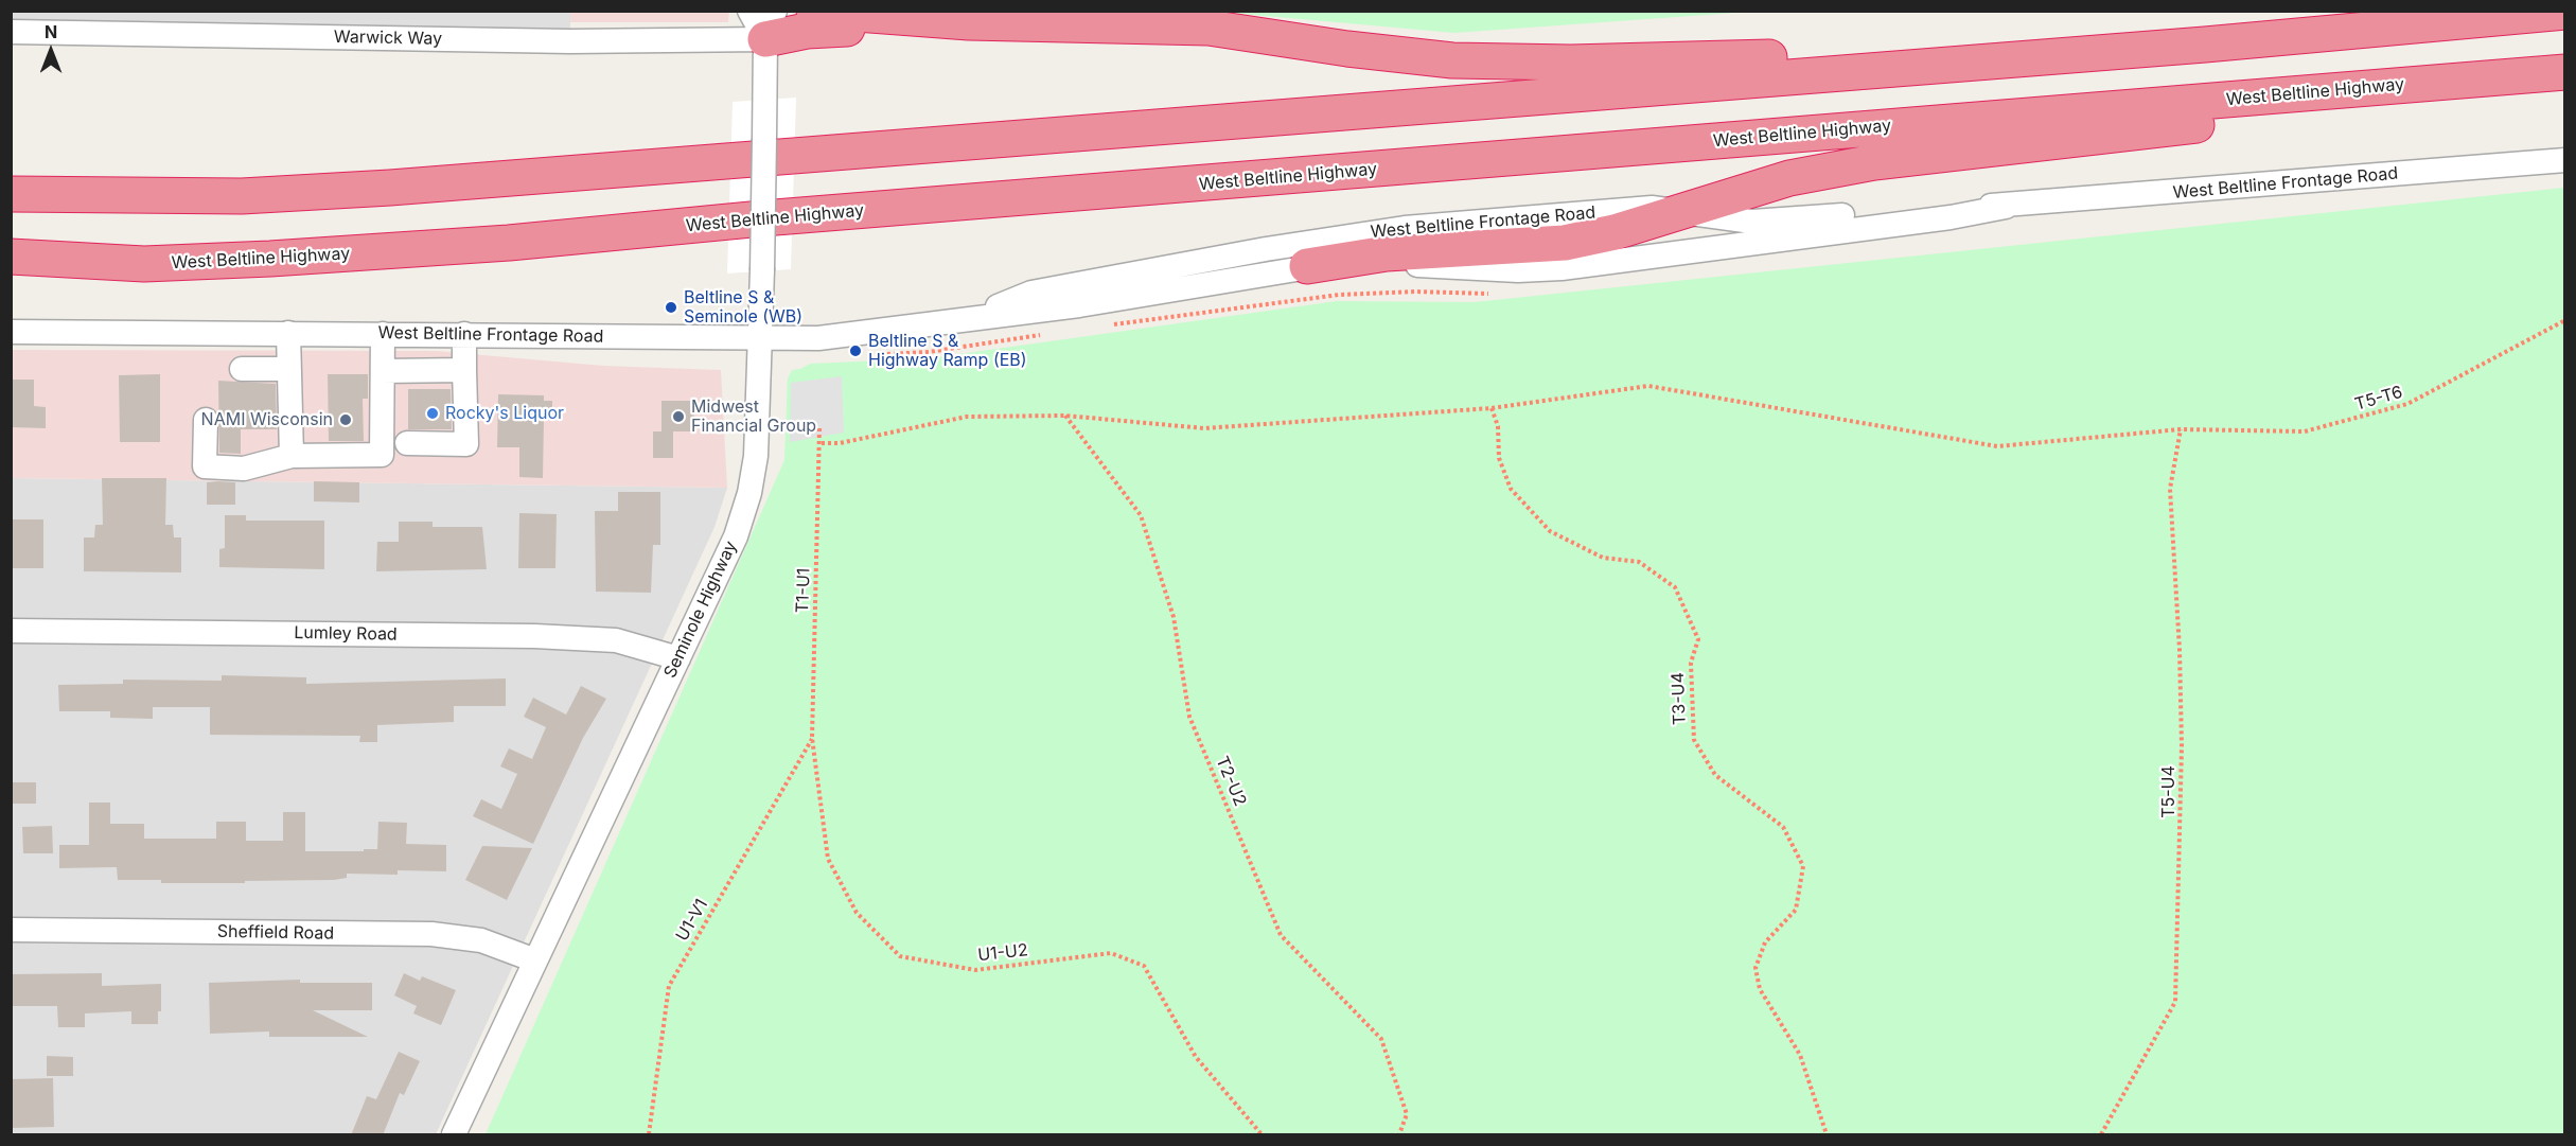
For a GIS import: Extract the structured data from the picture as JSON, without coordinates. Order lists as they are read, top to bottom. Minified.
{"streets":{"highway":["West Beltline Highway"],"street":["Warwick Way","West Beltline Frontage Road","Seminole Highway","Lumley Road","Sheffield Road"],"path":["T5-T6","T1-U1","T3-U4","T2-U2","T5-U4","U1-V1","U1-U2"]},"crossings":[["Warwick Way","Seminole Highway"],["West Beltline Frontage Road","Seminole Highway"],["T5-T6","T1-U1"],["T5-T6","T3-U4"],["T5-T6","T2-U2"],["T5-T6","T5-U4"],["T1-U1","U1-V1"],["T1-U1","U1-U2"],["Seminole Highway","Lumley Road"],["Seminole Highway","Sheffield Road"],["U1-V1","U1-U2"]],"places":["Beltline S & Seminole (WB)","Beltline S & Highway Ramp (EB)","Rocky's Liquor","Midwest Financial Group","NAMI Wisconsin"],"north":"top"}
